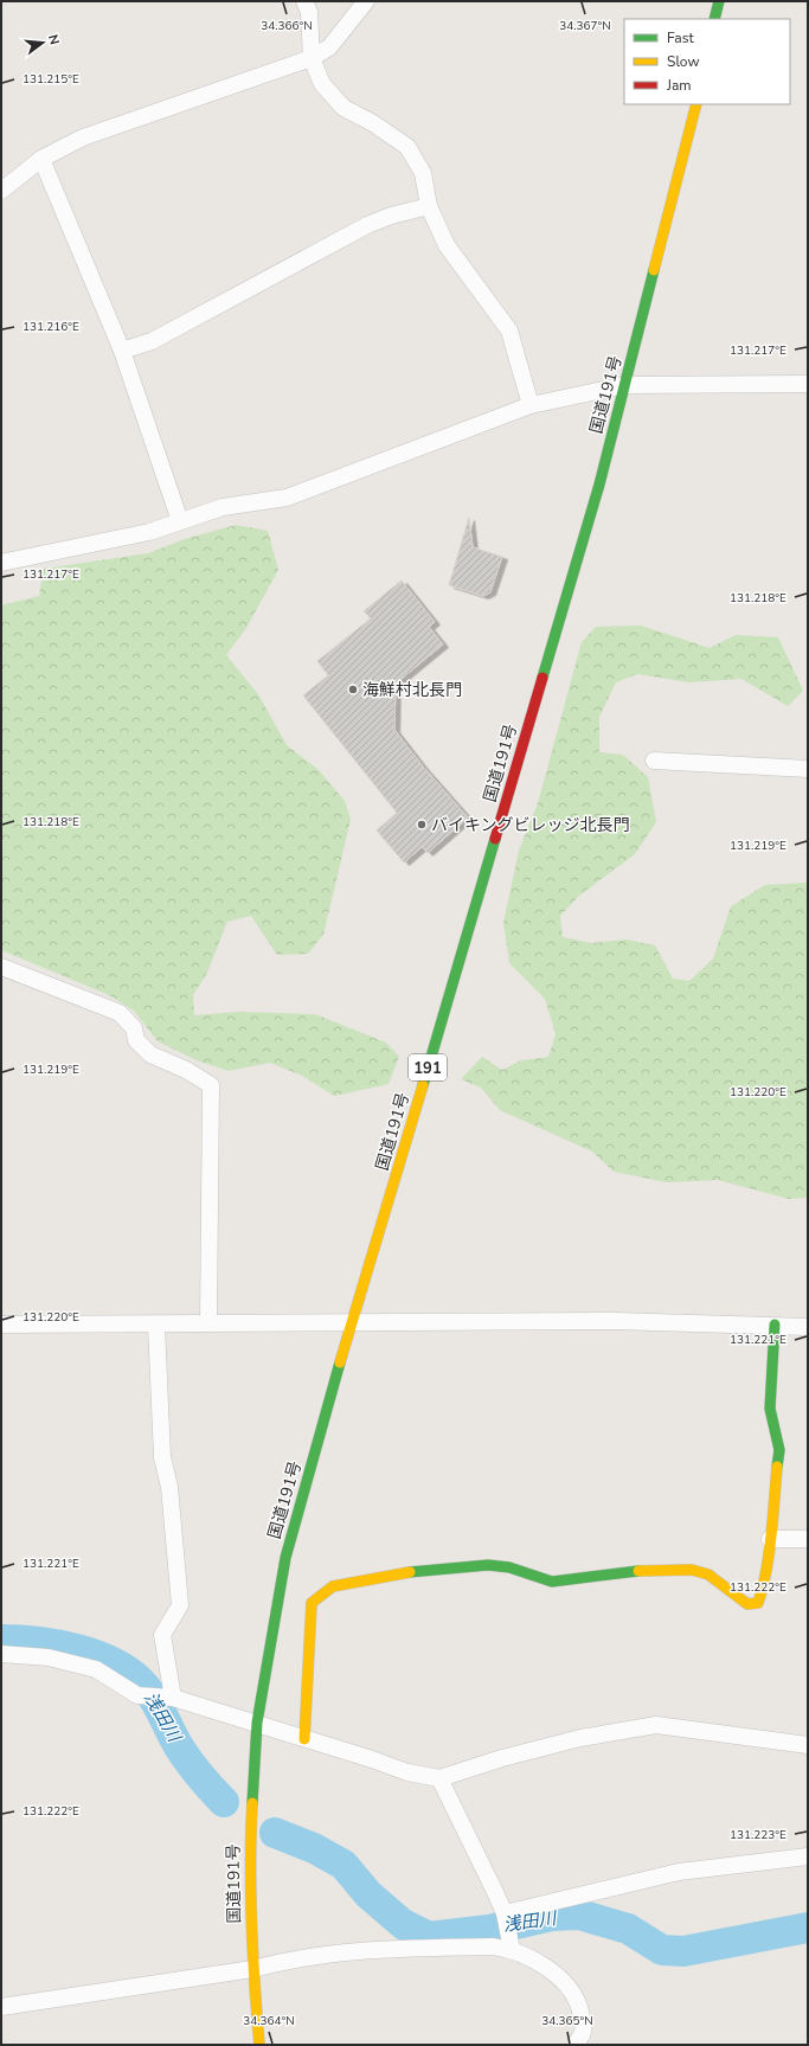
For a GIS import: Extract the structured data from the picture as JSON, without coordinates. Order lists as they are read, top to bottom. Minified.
{"streets":{"main road":["国道191号","191"]},"water":["浅田川"],"places":["海鮮村北長門","バイキングビレッジ北長門"],"legend":["Fast","Slow","Jam"],"north":"right","coordinates":["34.366°N","34.367°N","131.215°E","131.216°E","131.217°E","131.218°E","131.219°E","131.220°E","131.221°E","131.222°E","131.223°E","34.364°N","34.365°N"]}
